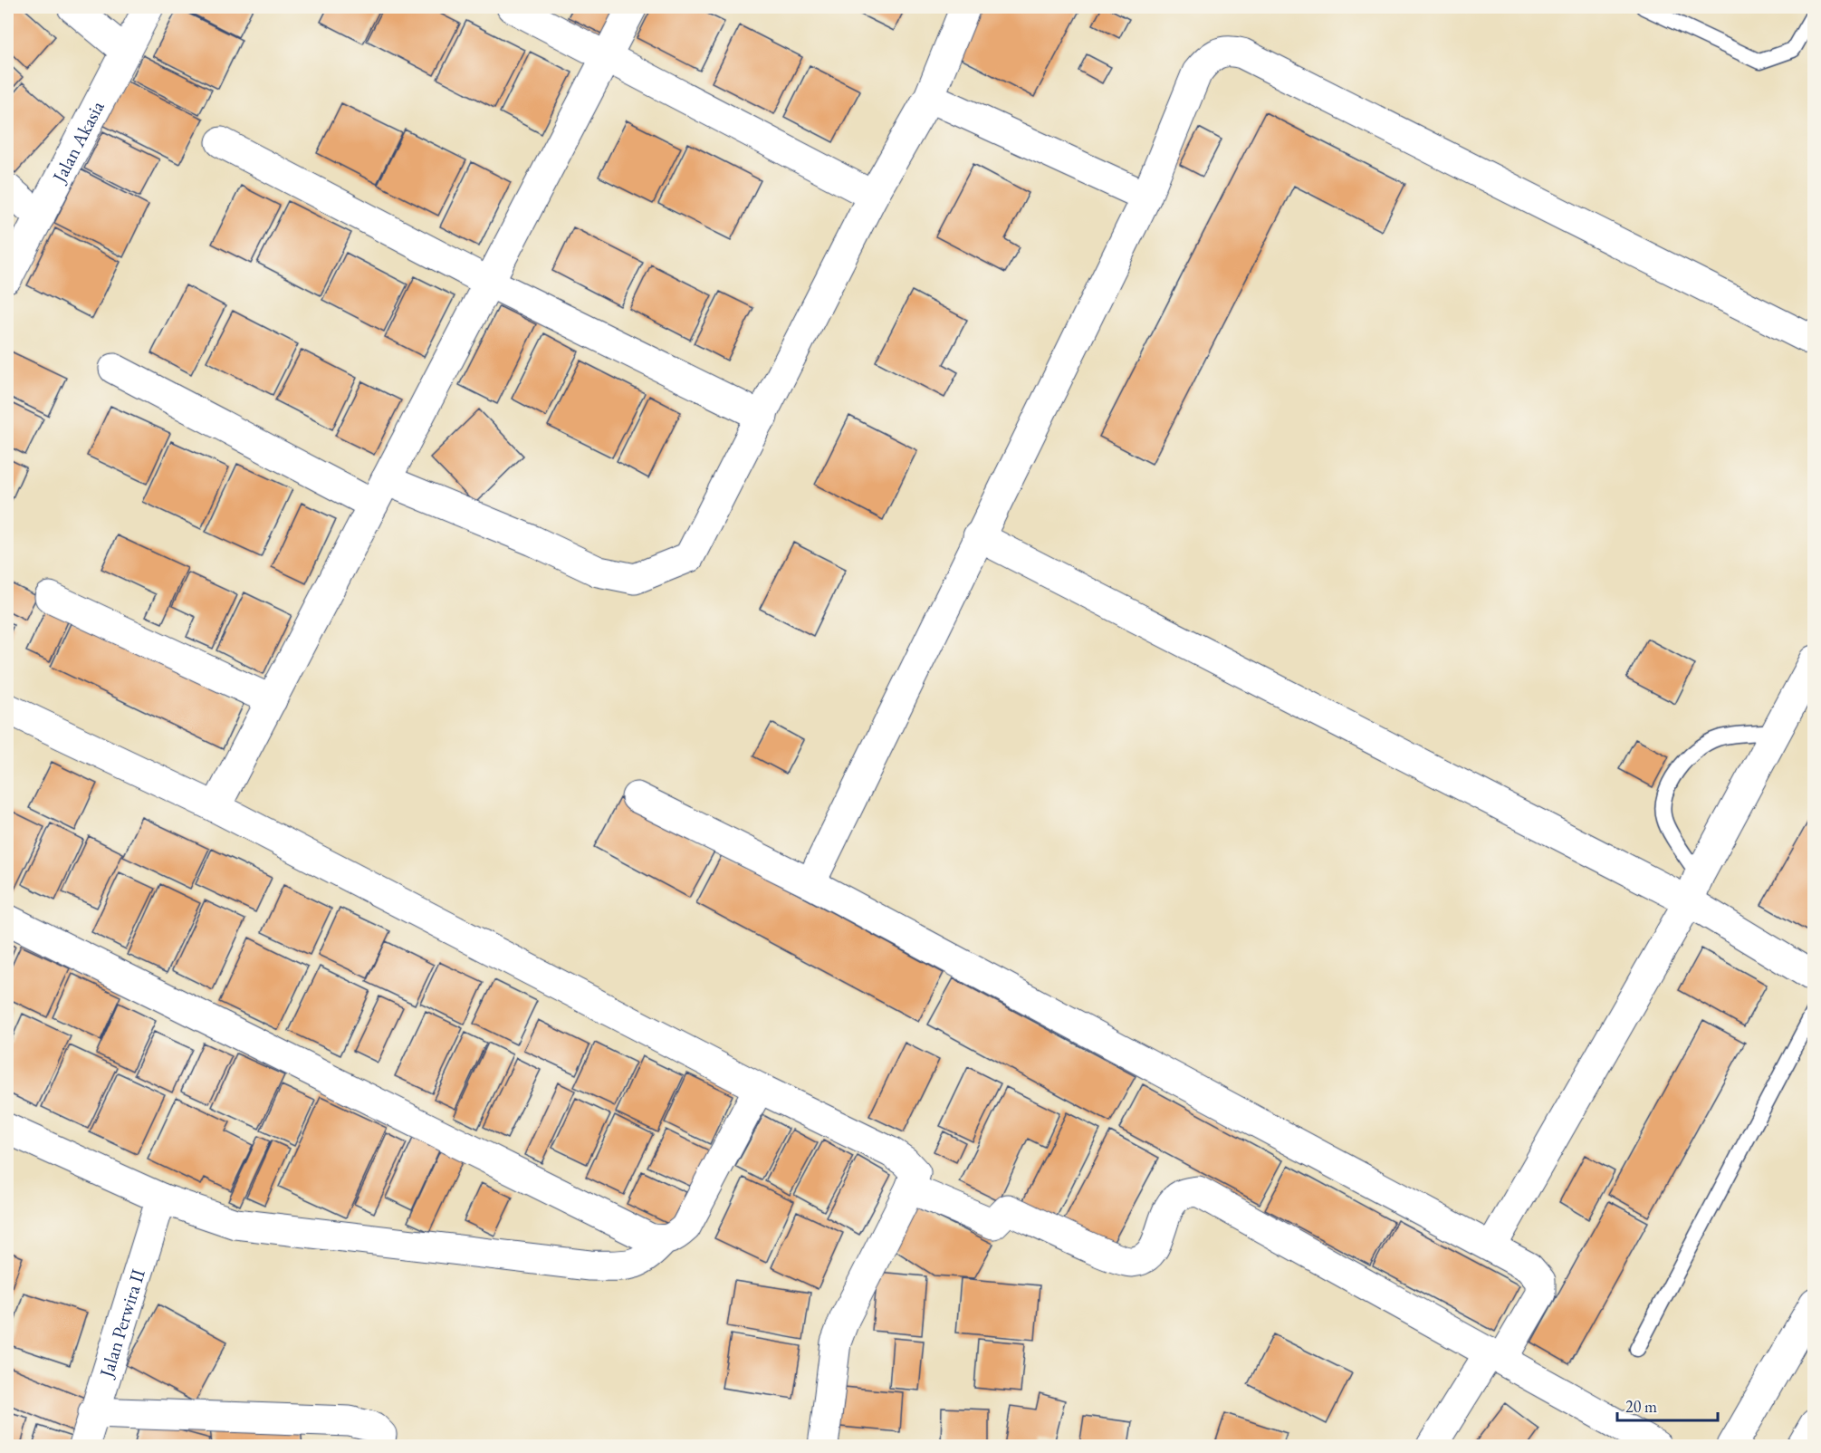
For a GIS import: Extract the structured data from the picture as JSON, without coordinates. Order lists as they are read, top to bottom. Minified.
{"streets":{"main road":["Jalan Akasia","Jalan Perwira II"]},"scale_bar":"20 m"}
